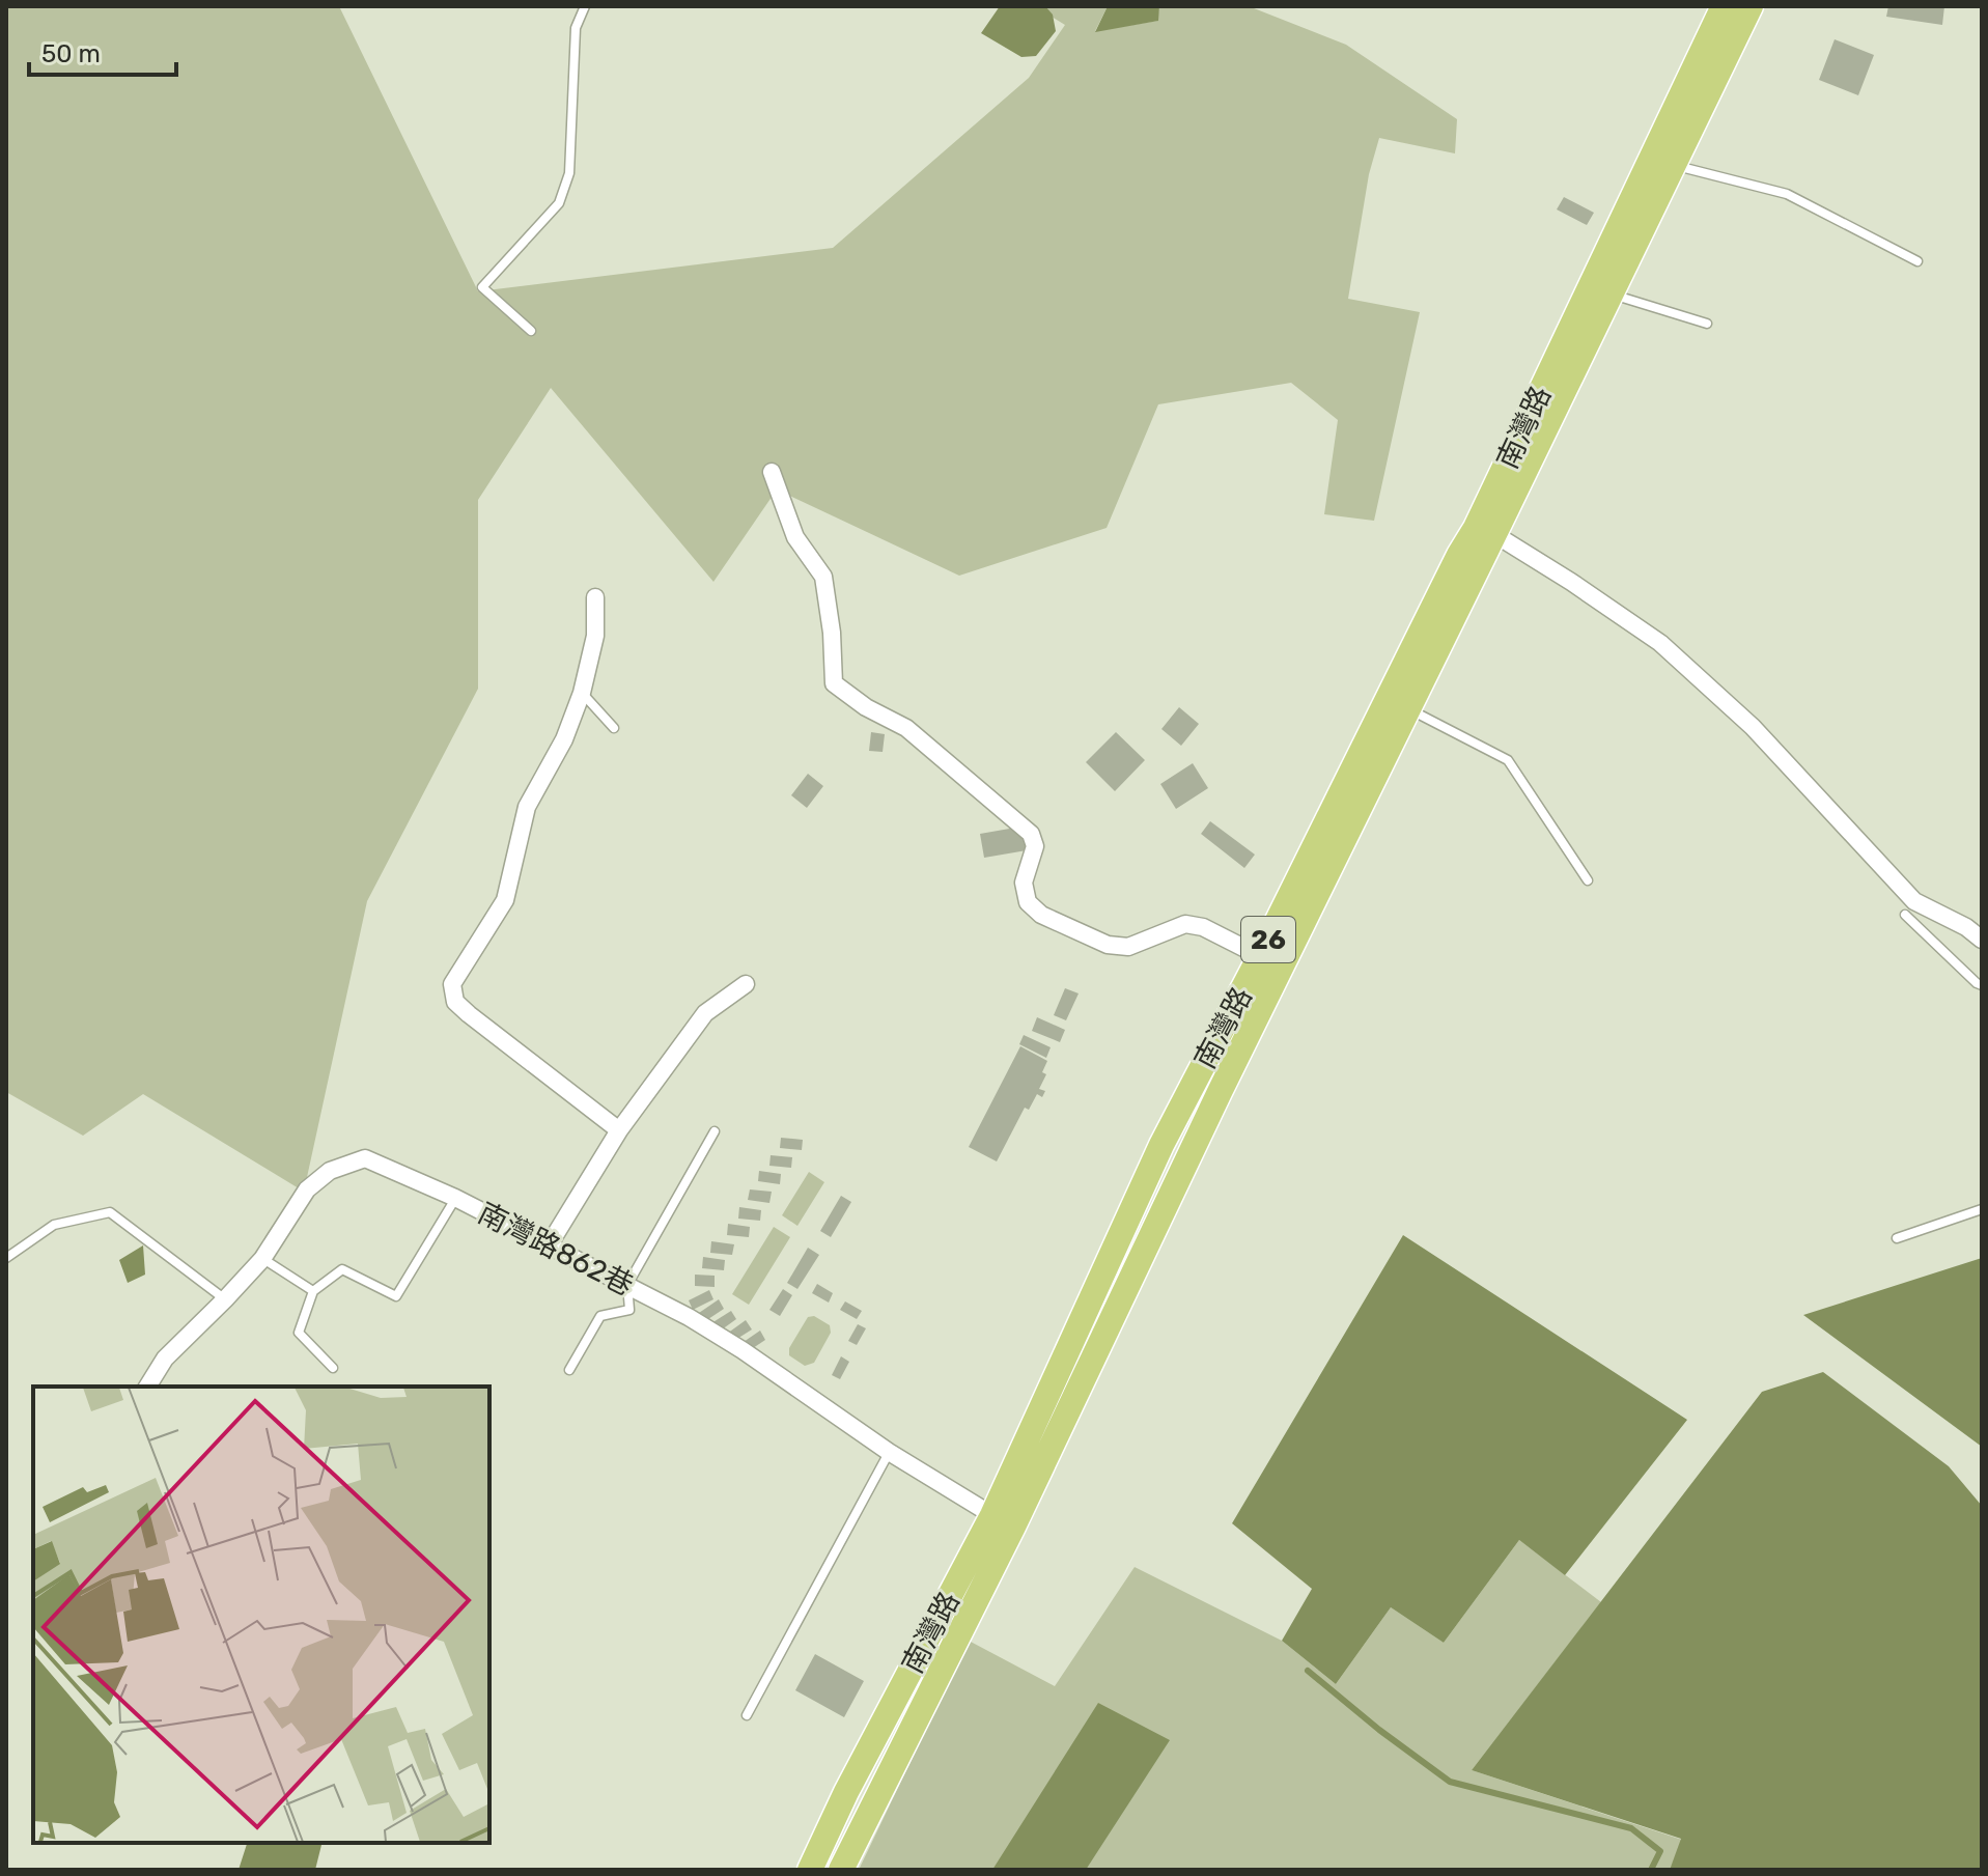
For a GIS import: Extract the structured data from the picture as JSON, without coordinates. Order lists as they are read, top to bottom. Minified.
{"streets":{"main road":["南灣路","26"],"street":["南灣路862巷"]},"crossings":[["南灣路","南灣路862巷"]],"scale_bar":"50 m"}
